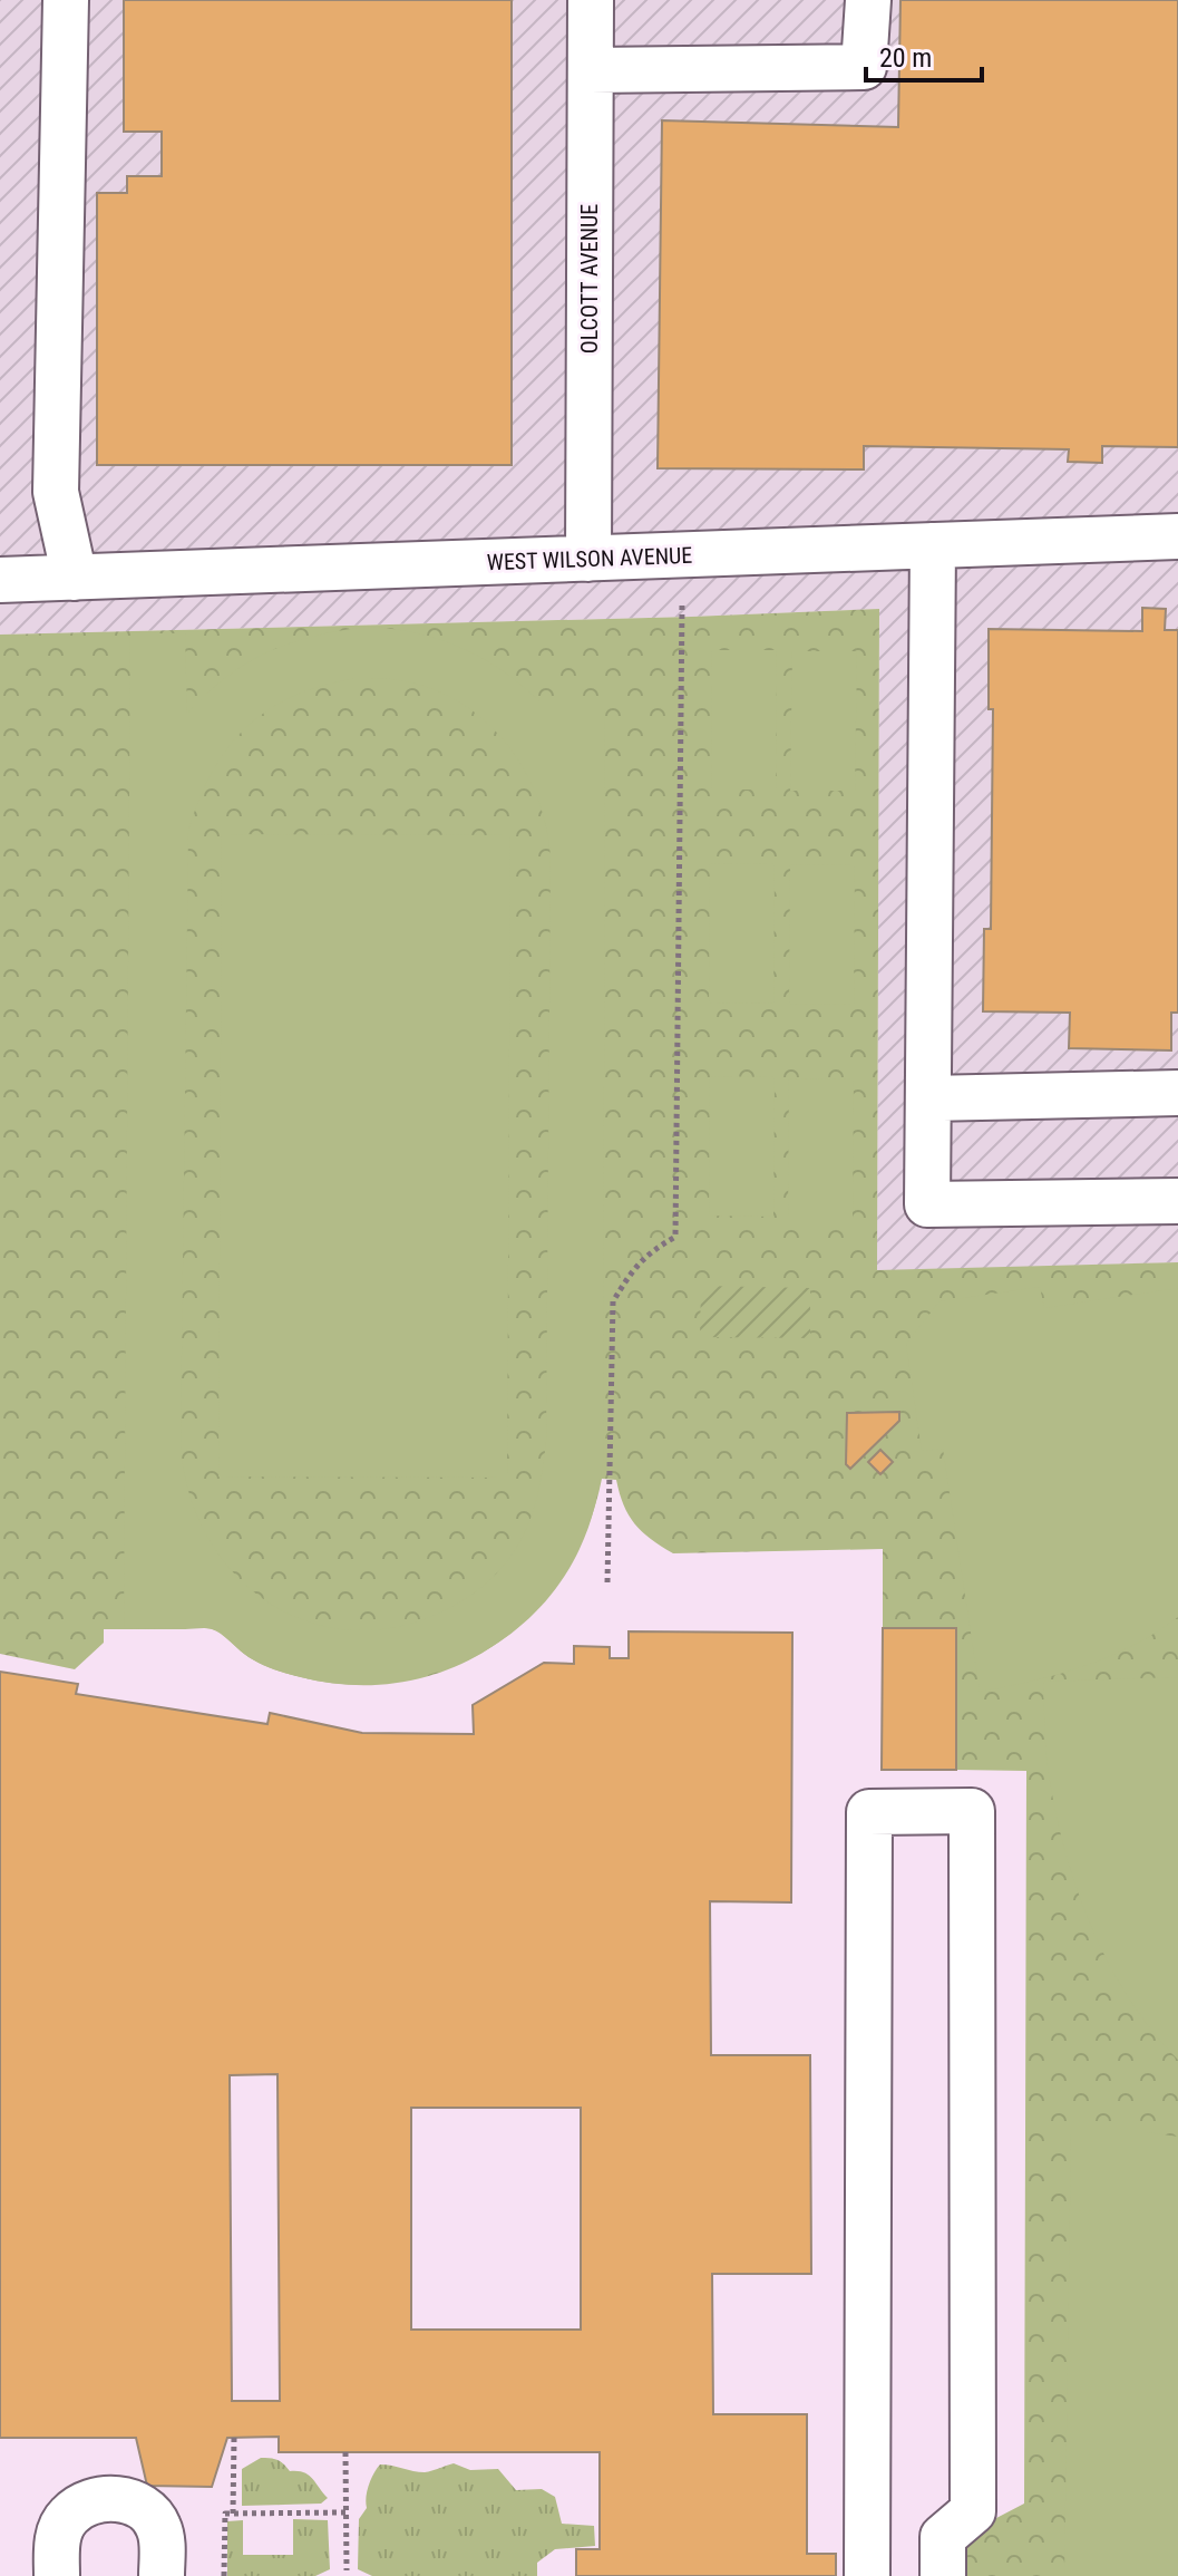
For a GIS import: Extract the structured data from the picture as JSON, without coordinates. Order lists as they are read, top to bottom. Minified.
{"streets":{"street":["OLCOTT AVENUE","WEST WILSON AVENUE"]},"crossings":[["OLCOTT AVENUE","WEST WILSON AVENUE"]],"scale_bar":"20 m"}
